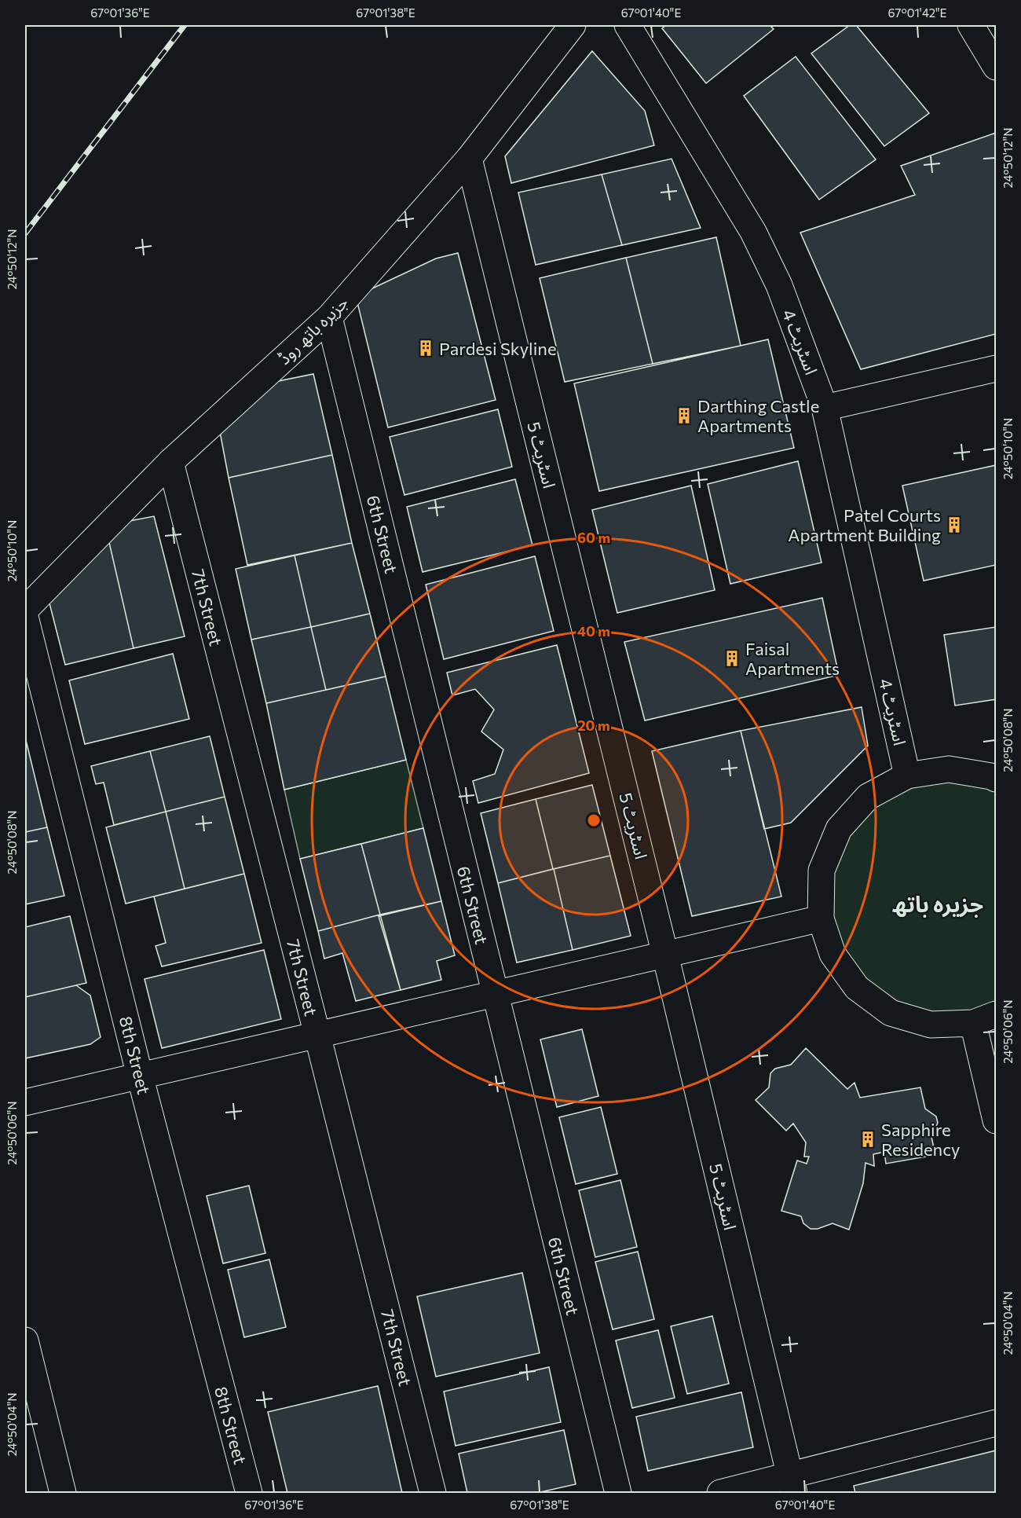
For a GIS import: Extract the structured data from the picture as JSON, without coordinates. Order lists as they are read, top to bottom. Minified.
{"streets":{"street":["جزیرہ باتھ روڈ","اسٹریٹ 4","اسٹریٹ 5","6th Street","7th Street","8th Street"]},"crossings":[["جزیرہ باتھ روڈ","اسٹریٹ 5"],["جزیرہ باتھ روڈ","6th Street"],["جزیرہ باتھ روڈ","7th Street"]],"districts":["جزیرہ باتھ"],"places":{"building":["Pardesi Skyline","Darthing Castle Apartments","Patel Courts Apartment Building","Faisal Apartments","Sapphire Residency"]},"coordinates":["67°01'36\"E","67°01'38\"E","67°01'40\"E","67°01'42\"E","24°50'12\"N","24°50'10\"N","24°50'08\"N","24°50'06\"N","24°50'04\"N"],"rings":["60 m","40 m","20 m"]}
